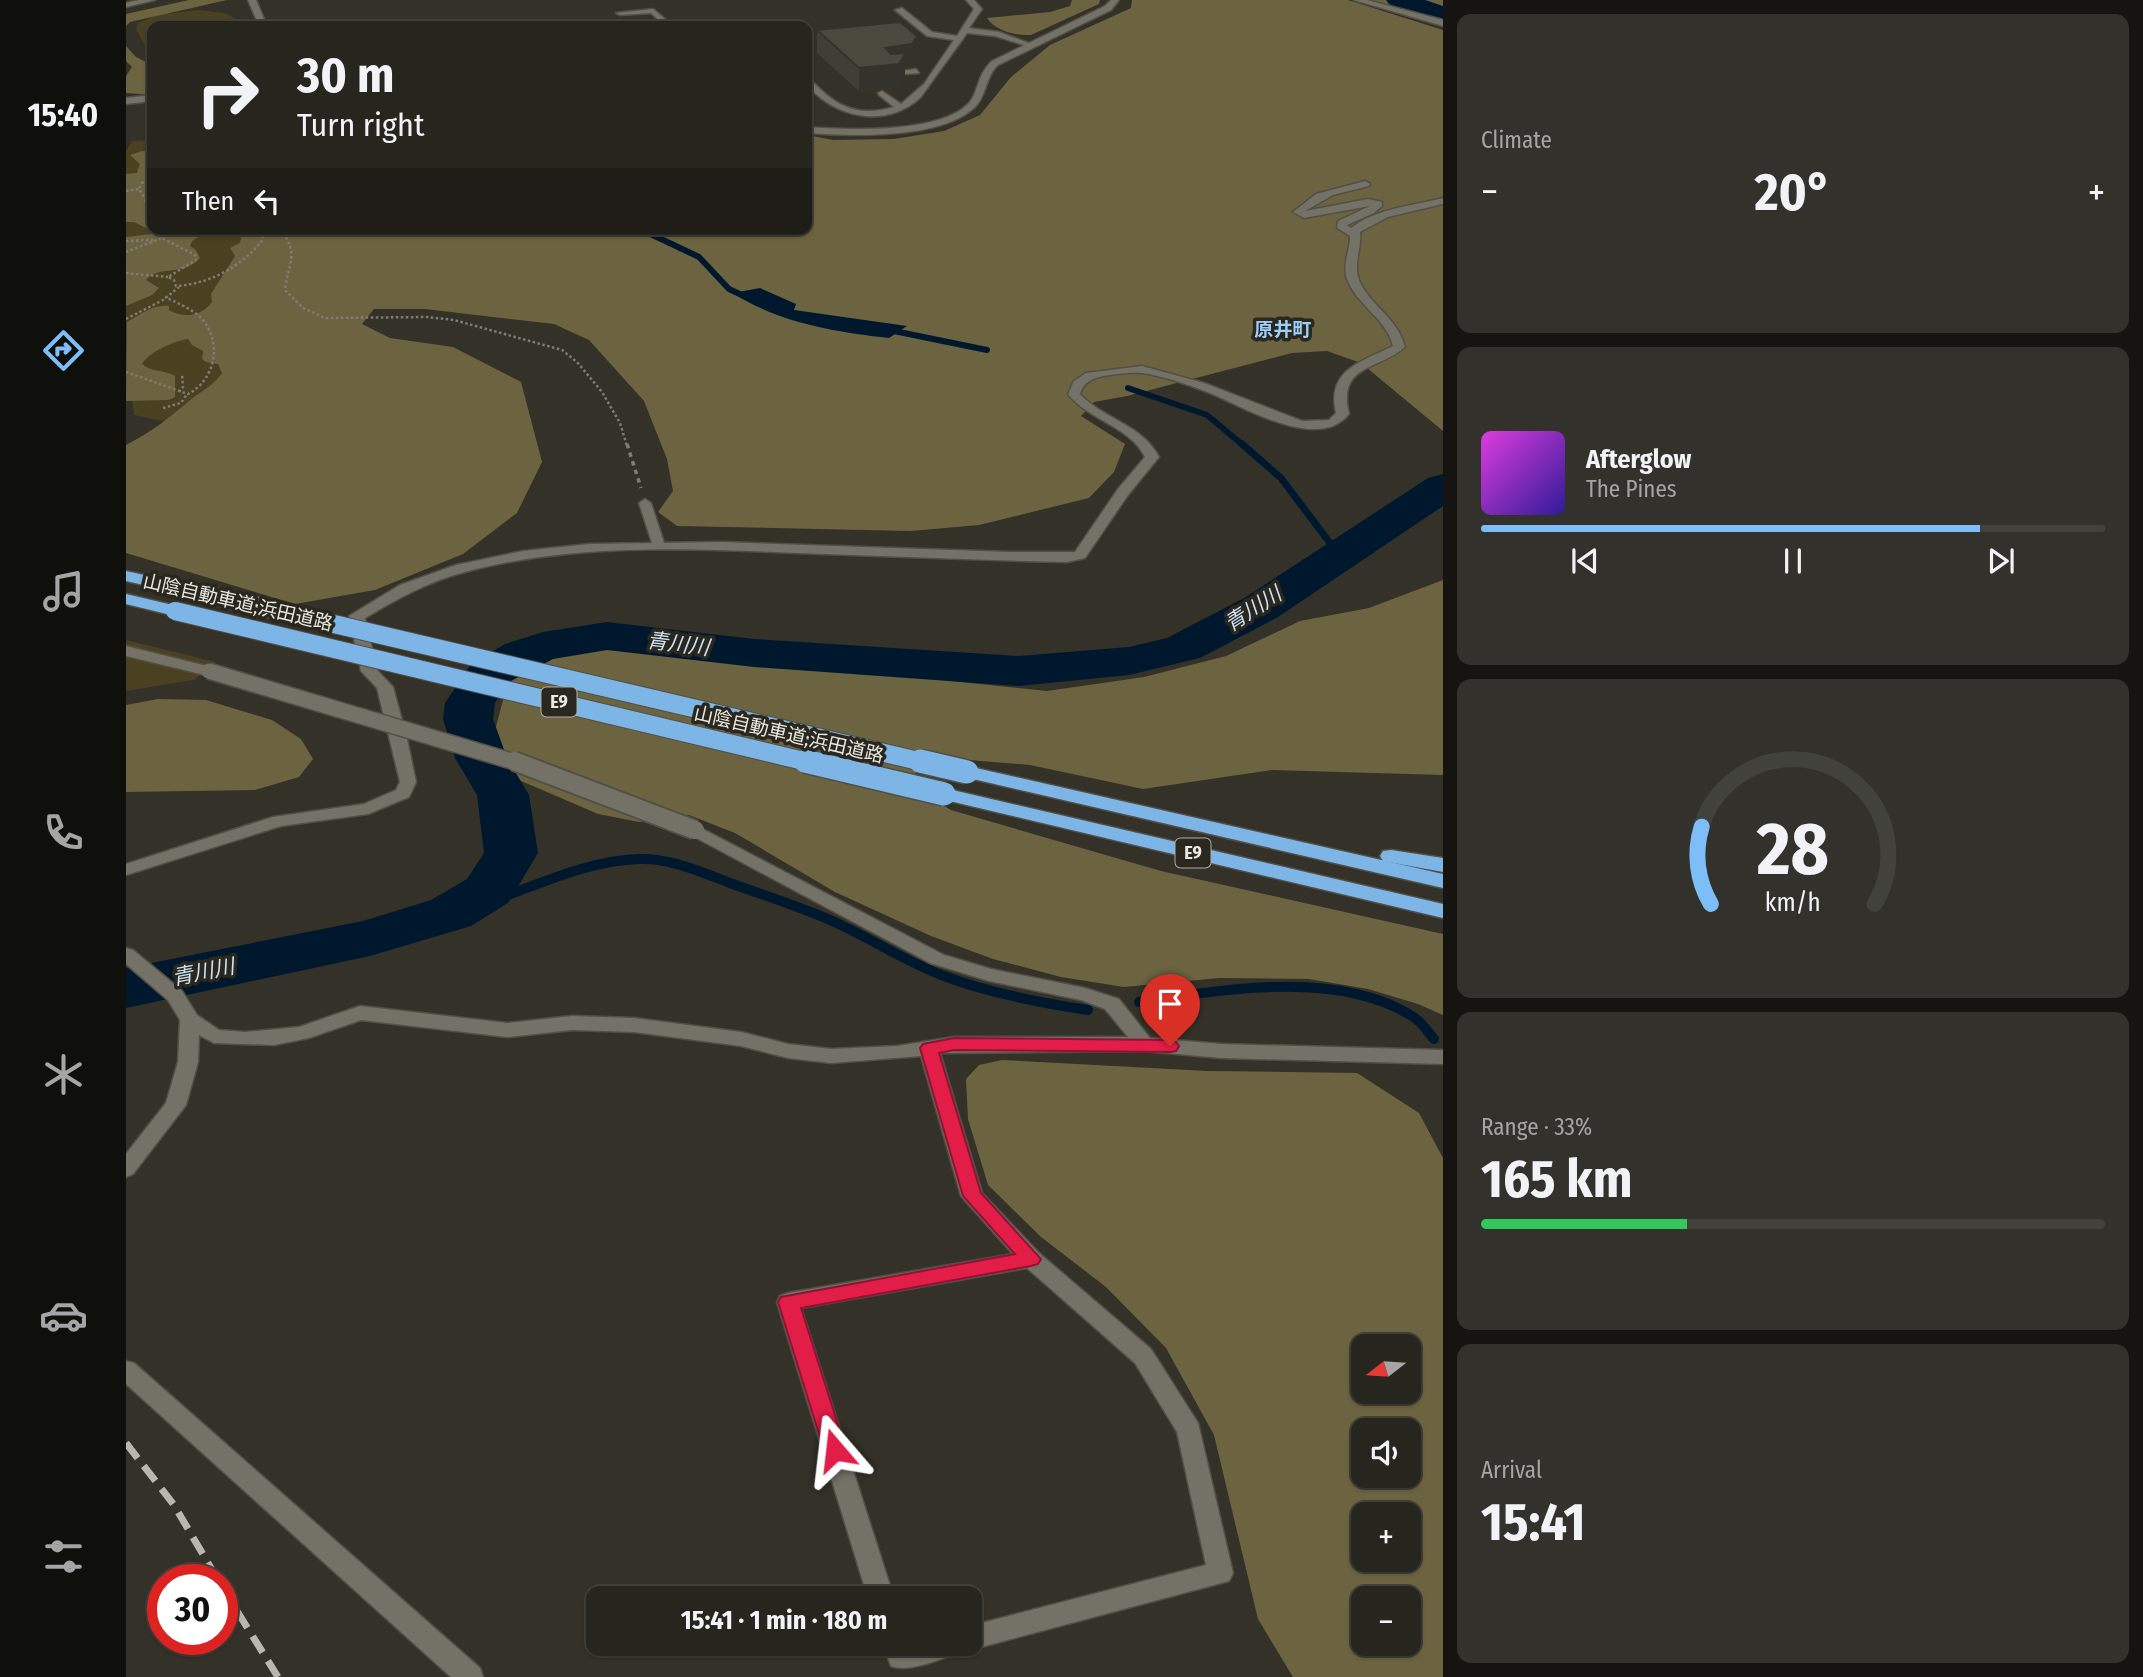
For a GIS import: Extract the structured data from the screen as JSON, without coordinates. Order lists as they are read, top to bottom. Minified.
{"streets":{"highway":["山陰自動車道;浜田道路","E9"]},"districts":["原井町"],"water":["青川川"],"north":"left","page":{"tabs":"15:40","tile":["Climate",["Range · 33%","165 km"],["Arrival","15:41"]],"turn":["30 m","Turn right"],"heat":["−","20°","+"],"then":"Then","song":["Afterglow","The Pines"],"map_buttons":["+","−"],"limit":"30","trip":"15:41 · 1 min · 180 m","gauge":["28","km/h"]}}
